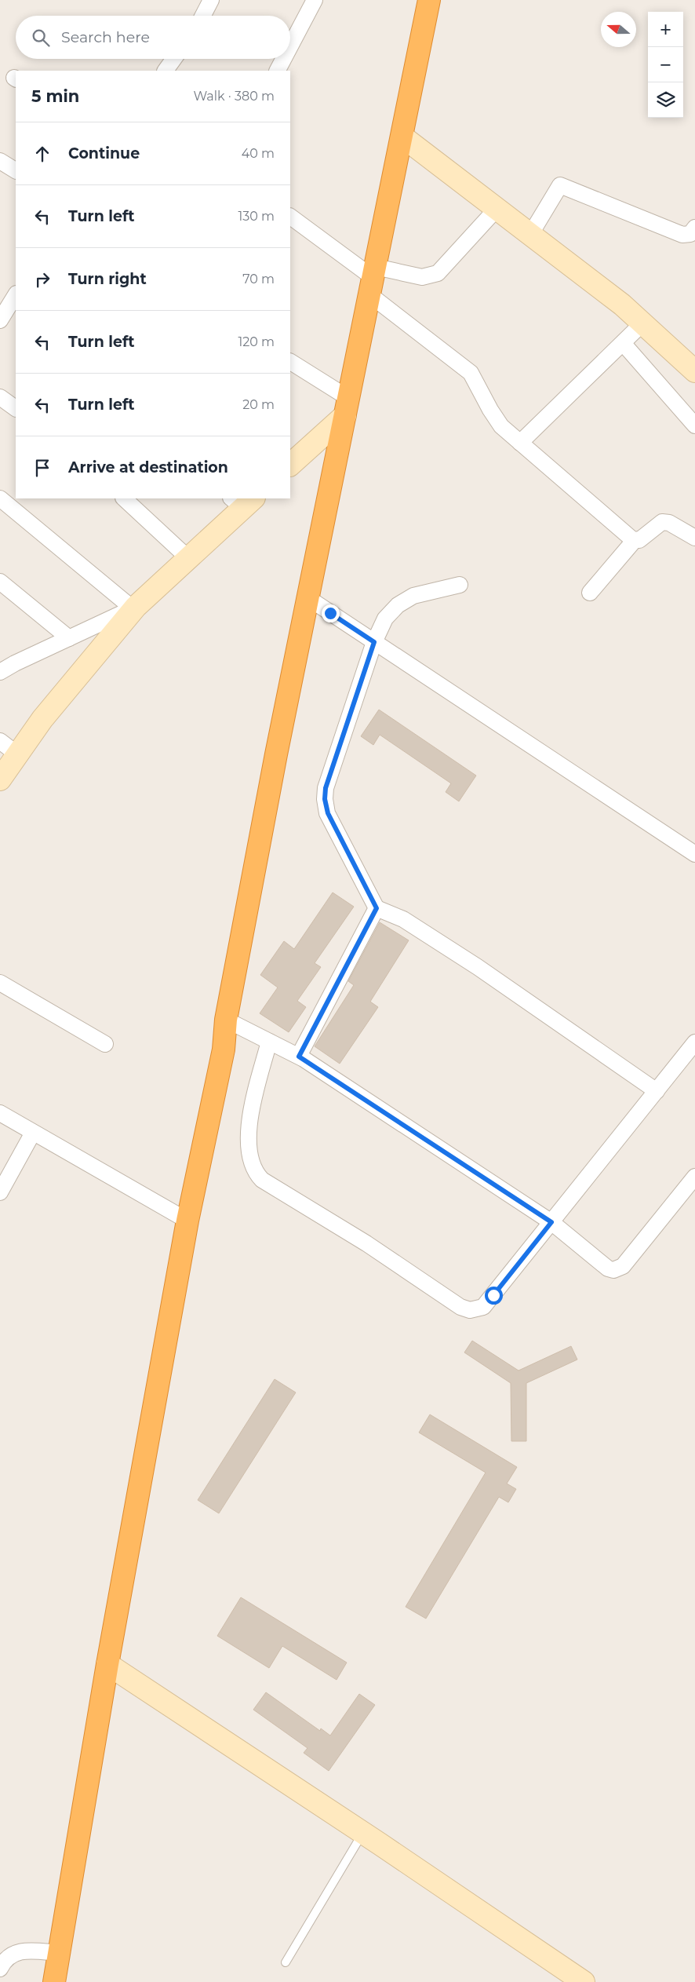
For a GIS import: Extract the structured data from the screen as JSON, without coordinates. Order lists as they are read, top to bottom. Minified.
{"north":"left","page":{"map_buttons":["+","−"],"search":"Search here","heading":["5 min","Walk · 380 m"],"list":[["Continue","40 m"],["Turn left","130 m"],["Turn right","70 m"],["Turn left","120 m"],["Turn left","20 m"],"Arrive at destination"]}}
